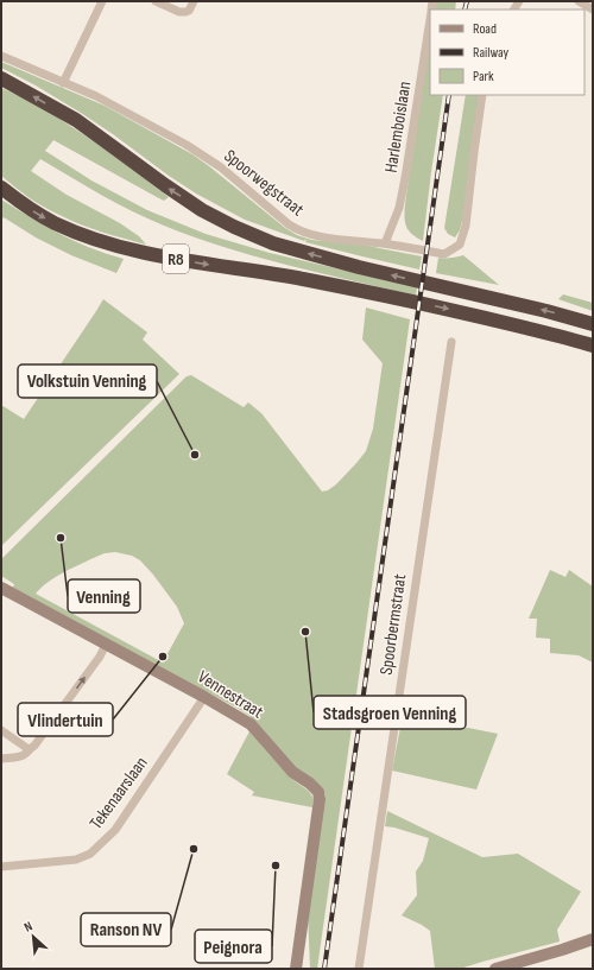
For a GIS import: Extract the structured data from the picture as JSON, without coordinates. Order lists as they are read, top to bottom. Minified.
{"streets":{"highway":["R8"],"street":["Harlemboislaan","Spoorwegstraat","Spoorbermstraat","Vennestraat","Tekenaarslaan"]},"crossings":[["Harlemboislaan","Spoorwegstraat"],["Vennestraat","Tekenaarslaan"]],"places":["Volkstuin Venning","Venning","Stadsgroen Venning","Vlindertuin","Ranson NV","Peignora"],"legend":["Road","Railway","Park"],"north":"top left"}
